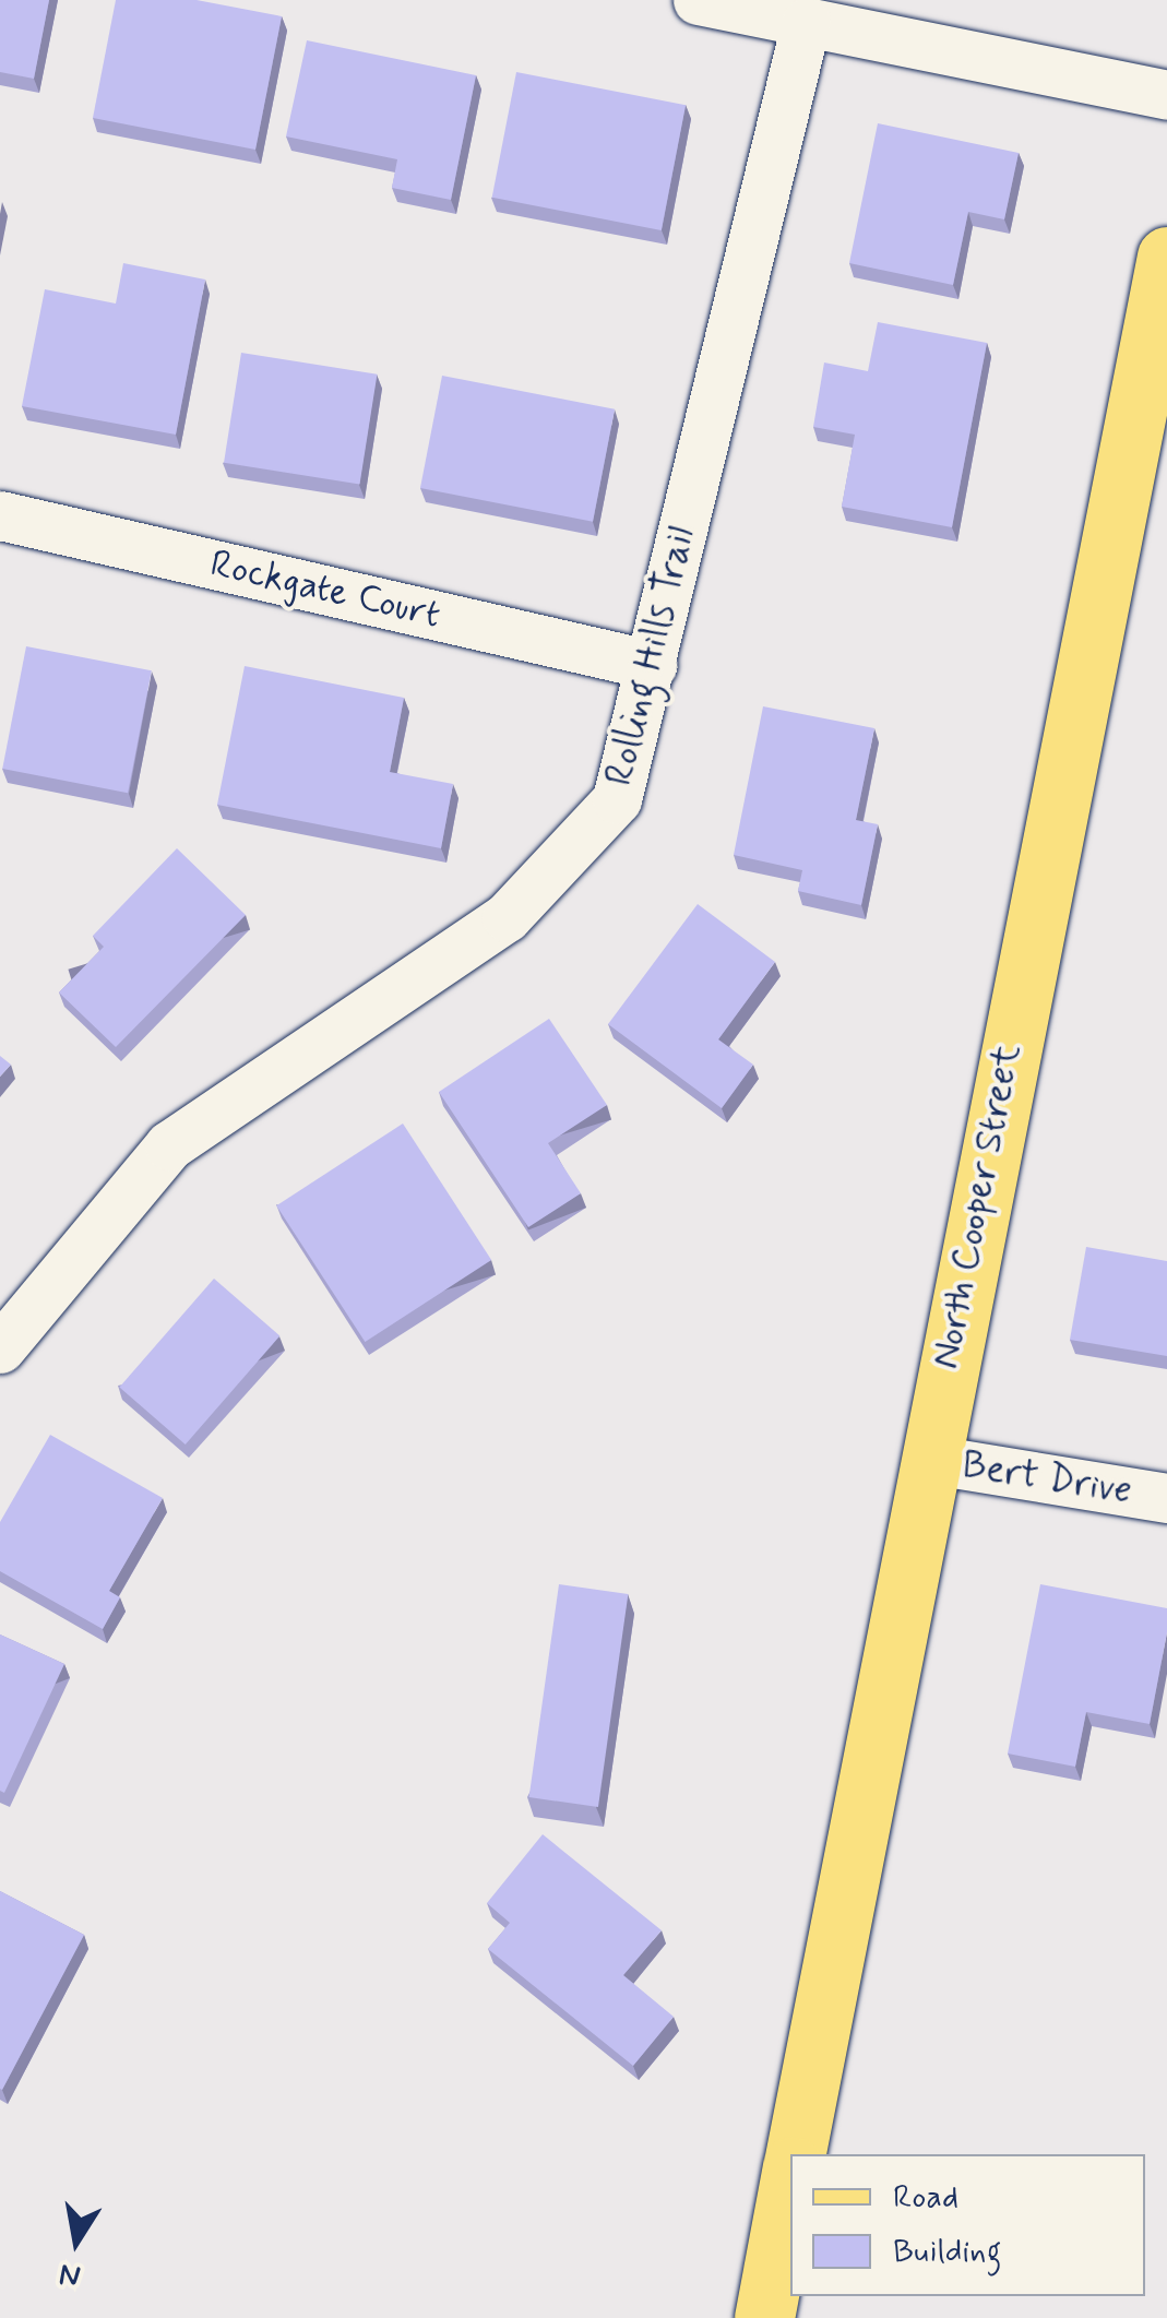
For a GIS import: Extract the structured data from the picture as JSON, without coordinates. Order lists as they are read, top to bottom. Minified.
{"streets":{"main road":["North Cooper Street"],"street":["Rockgate Court","Rolling Hills Trail","Bert Drive"]},"crossings":[["Rockgate Court","Rolling Hills Trail"],["North Cooper Street","Bert Drive"]],"legend":["Road","Building"],"north":"bottom"}
